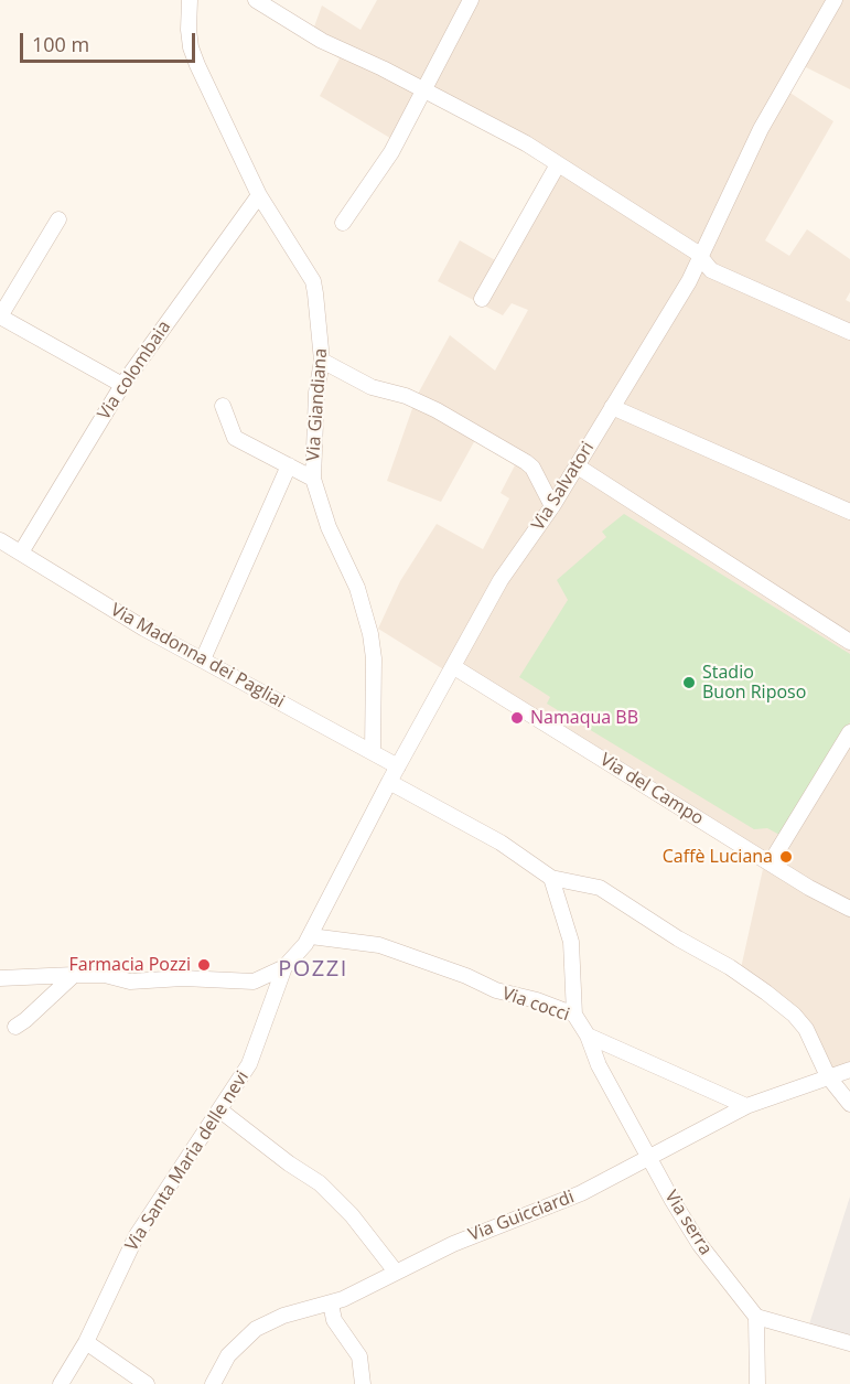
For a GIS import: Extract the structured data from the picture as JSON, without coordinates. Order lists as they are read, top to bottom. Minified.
{"streets":{"street":["Via colombaia","Via Giandiana","Via Salvatori","Via Madonna dei Pagliai","Via del Campo","Via cocci","Via Santa Maria delle nevi","Via Guicciardi","Via serra"]},"crossings":[["Via colombaia","Via Giandiana"],["Via colombaia","Via Madonna dei Pagliai"],["Via Giandiana","Via Madonna dei Pagliai"],["Via Salvatori","Via Madonna dei Pagliai"],["Via Salvatori","Via del Campo"],["Via Salvatori","Via cocci"],["Via Salvatori","Via Santa Maria delle nevi"],["Via cocci","Via Guicciardi"],["Via cocci","Via serra"],["Via Guicciardi","Via serra"]],"districts":["POZZI"],"places":["Stadio Buon Riposo","Namaqua BB","Caffè Luciana","Farmacia Pozzi"],"scale_bar":"100 m"}
